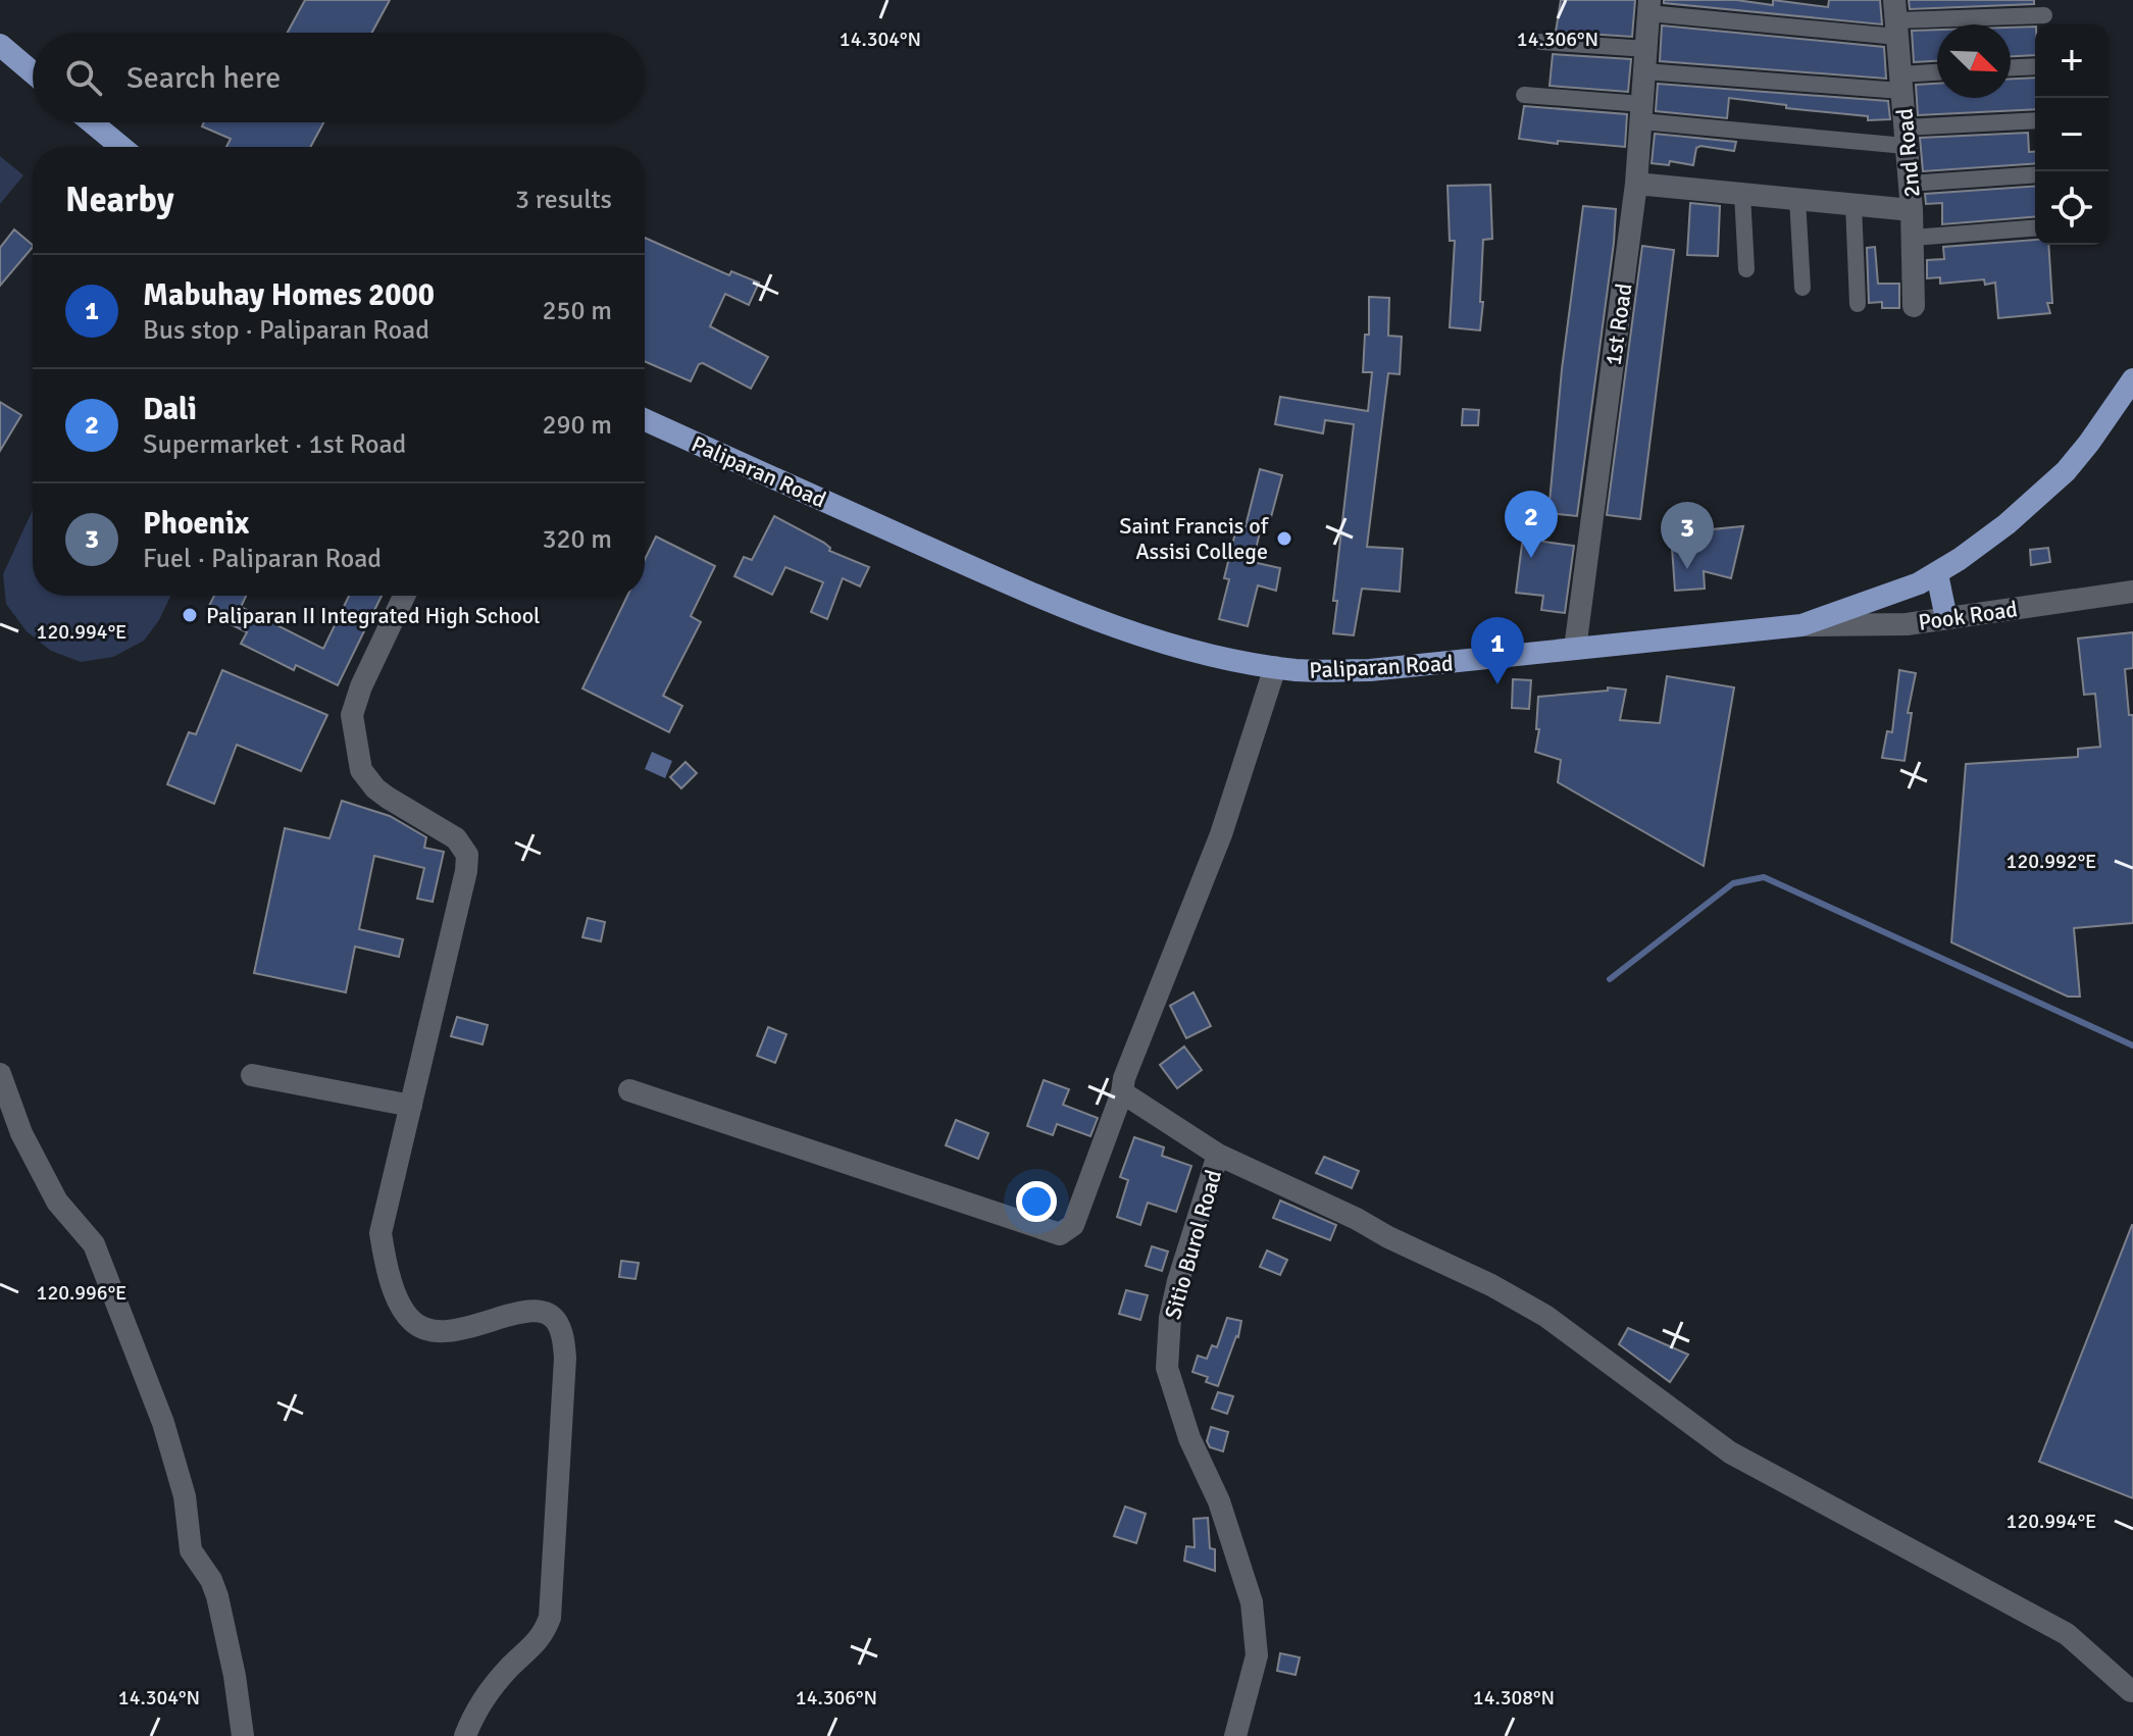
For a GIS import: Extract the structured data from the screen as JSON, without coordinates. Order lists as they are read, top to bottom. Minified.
{"streets":{"main road":["Paliparan Road"],"street":["2nd Road","1st Road","Pook Road","Sitio Burol Road"]},"crossings":[["1st Road","Paliparan Road"],["Paliparan Road","Pook Road"]],"places":["Saint Francis of Assisi College","Paliparan II Integrated High School"],"north":"bottom right","page":{"map_buttons":["+","−"],"search":"Search here","heading":["Nearby","3 results"],"list":[{"mark":"1","name":"Mabuhay Homes 2000","note":"Bus stop · Paliparan Road","value":"250 m"},{"mark":"2","name":"Dali","note":"Supermarket · 1st Road","value":"290 m"},{"mark":"3","name":"Phoenix","note":"Fuel · Paliparan Road","value":"320 m"}],"pins":["2","3","1"]},"coordinates":["14.304°N","14.306°N","120.994°E","120.992°E","120.996°E","14.308°N"]}
